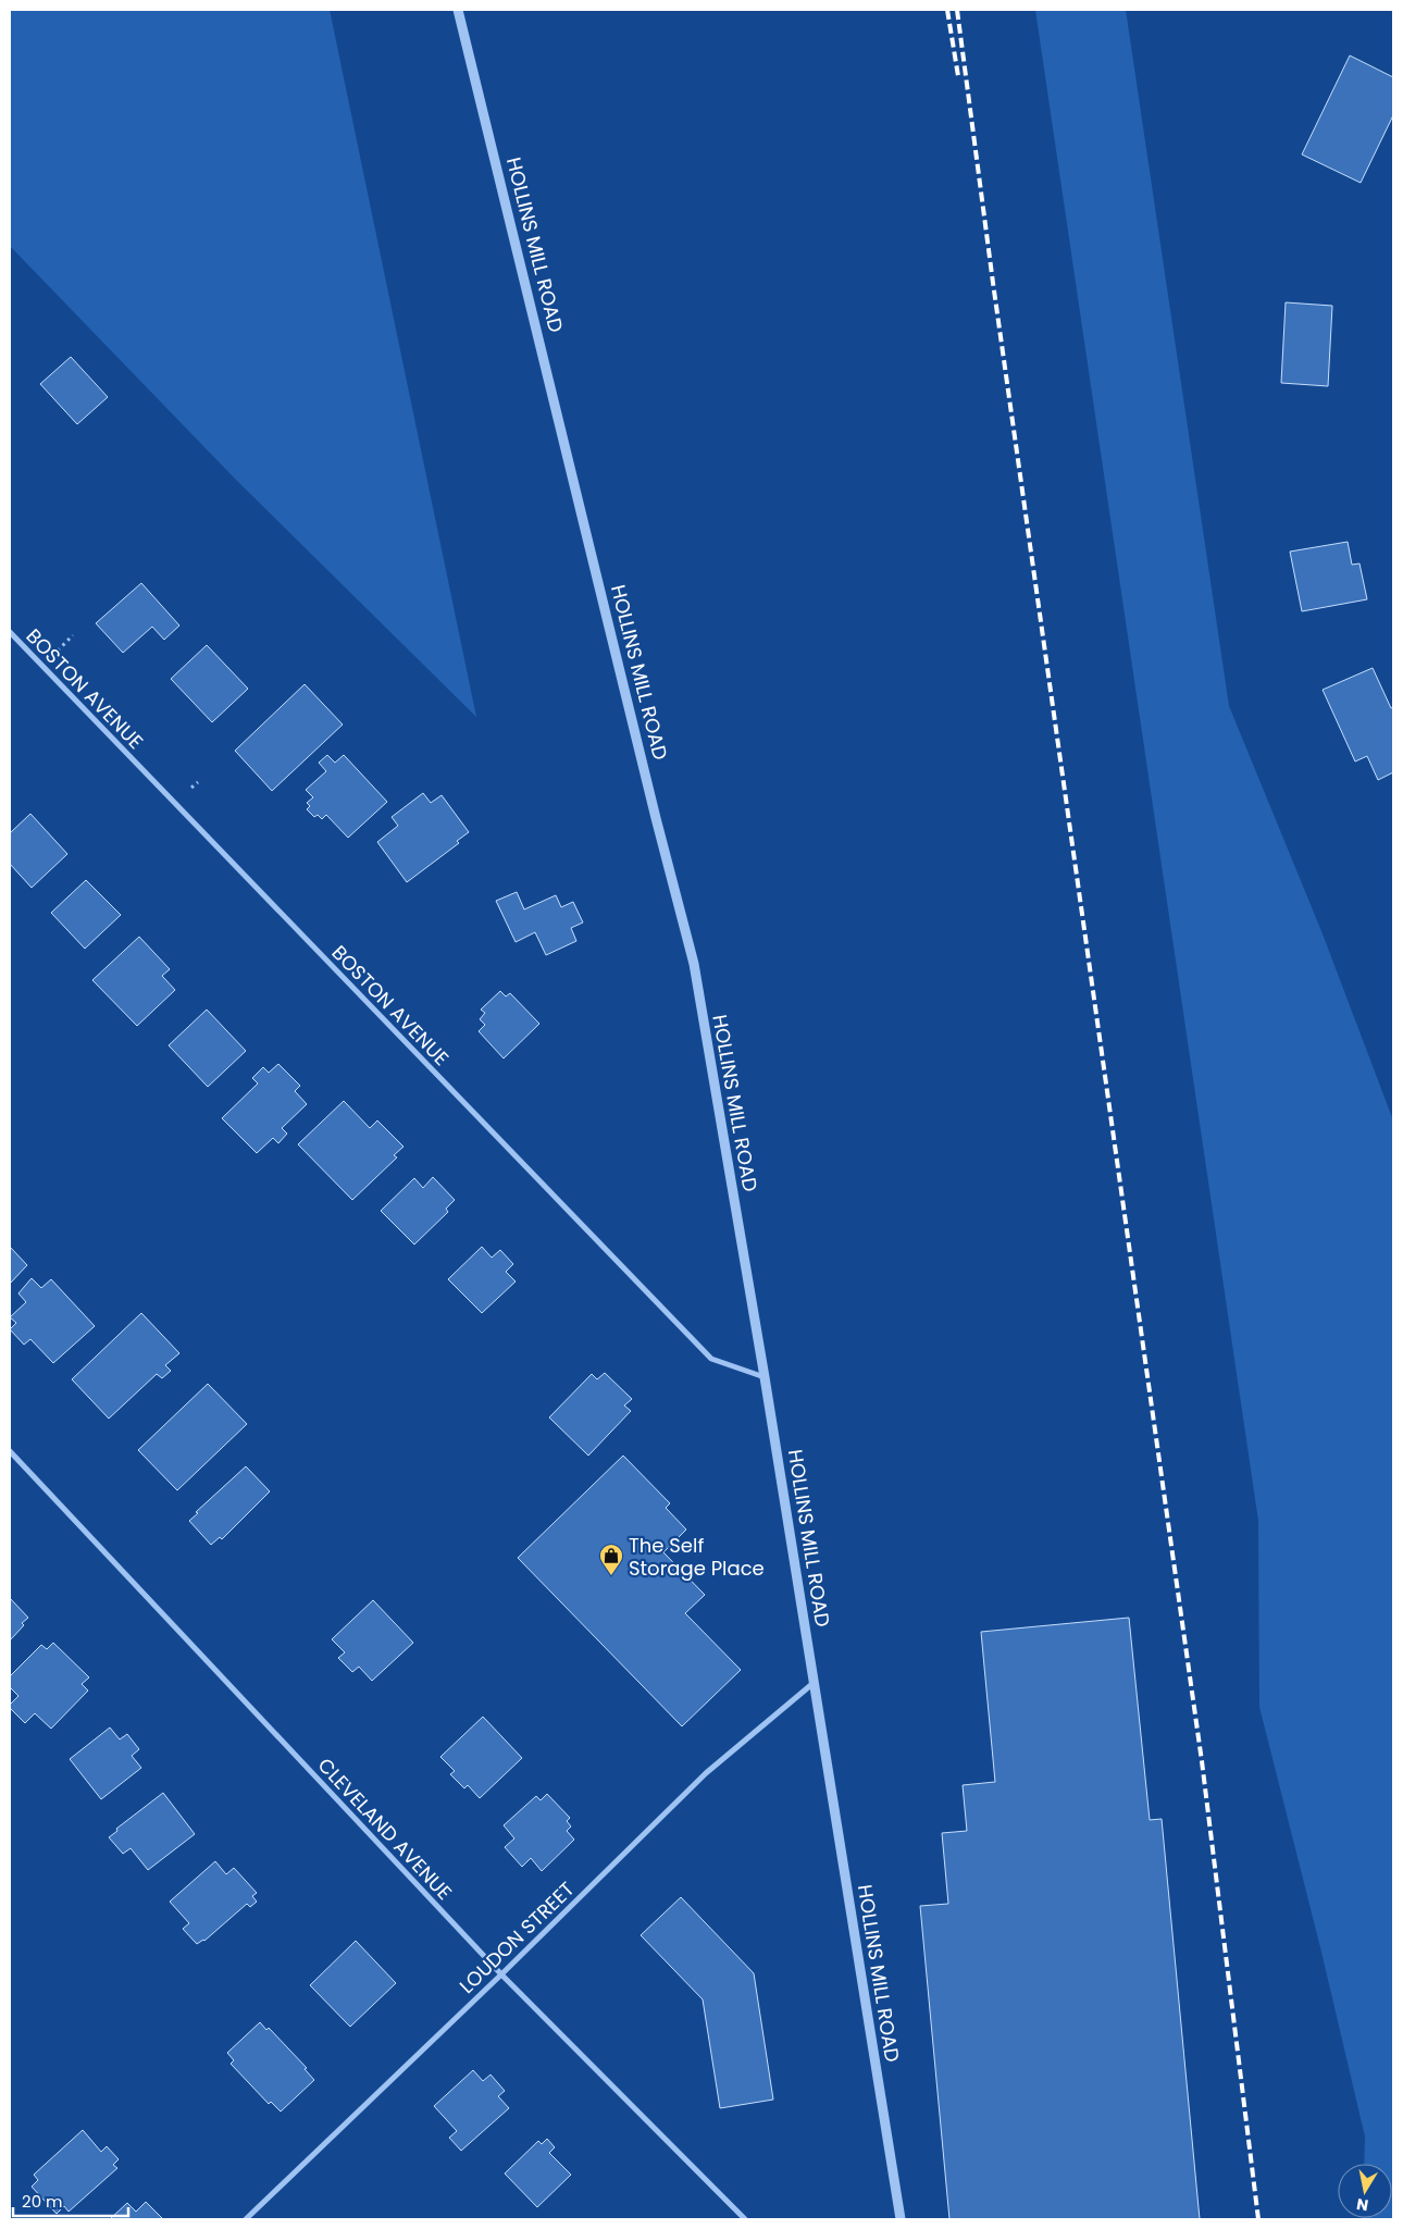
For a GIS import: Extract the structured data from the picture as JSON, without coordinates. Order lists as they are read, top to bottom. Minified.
{"streets":{"street":["HOLLINS MILL ROAD","BOSTON AVENUE","CLEVELAND AVENUE","LOUDON STREET"]},"crossings":[["HOLLINS MILL ROAD","BOSTON AVENUE"],["HOLLINS MILL ROAD","LOUDON STREET"],["CLEVELAND AVENUE","LOUDON STREET"]],"places":{"shop":["The Self Storage Place"]},"scale_bar":"20 m","north":"bottom"}
